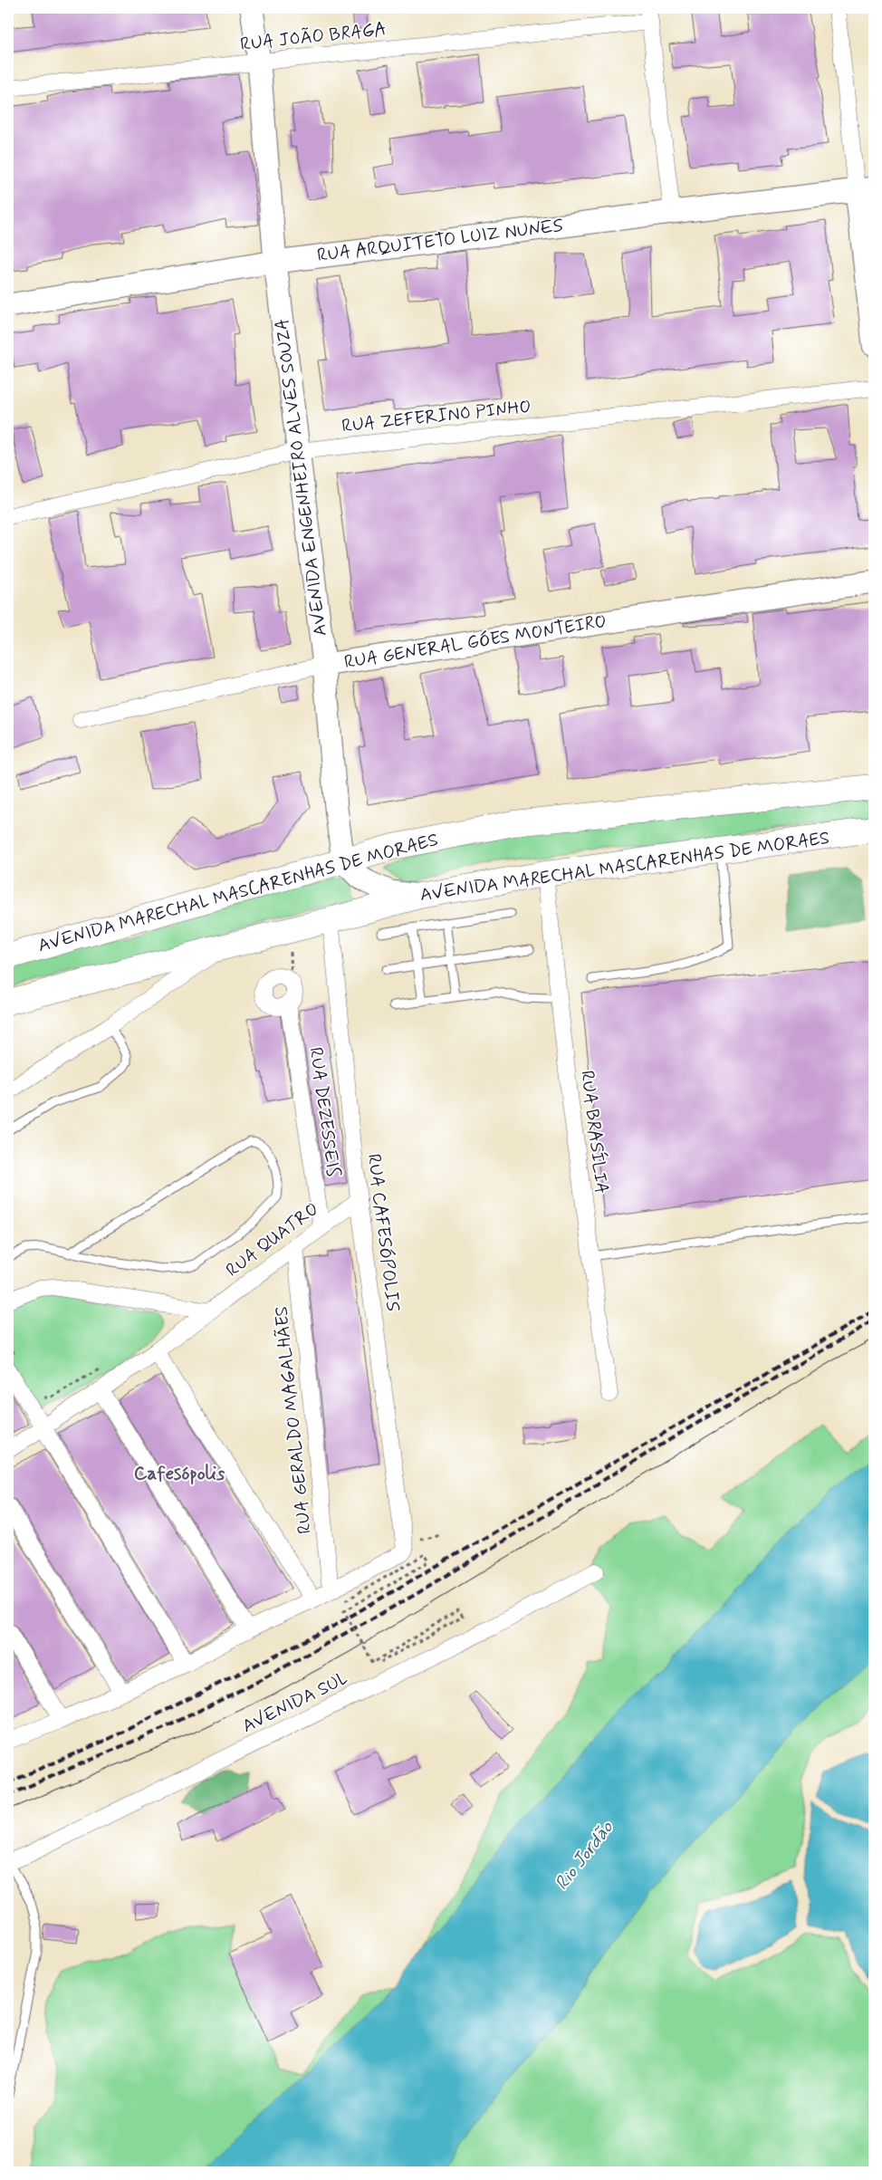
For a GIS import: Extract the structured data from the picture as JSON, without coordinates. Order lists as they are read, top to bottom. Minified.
{"streets":{"highway":["AVENIDA MARECHAL MASCARENHAS DE MORAES"],"main road":["RUA ARQUITETO LUIZ NUNES","AVENIDA ENGENHEIRO ALVES SOUZA","RUA GENERAL GÓES MONTEIRO"],"street":["RUA JOÃO BRAGA","RUA ZEFERINO PINHO","RUA DEZESSEIS","RUA BRASÍLIA","RUA CAFESÓPOLIS","RUA QUATRO","RUA GERALDO MAGALHÃES","AVENIDA SUL"]},"crossings":[["RUA JOÃO BRAGA","AVENIDA ENGENHEIRO ALVES SOUZA"],["RUA ARQUITETO LUIZ NUNES","AVENIDA ENGENHEIRO ALVES SOUZA"],["RUA ZEFERINO PINHO","AVENIDA ENGENHEIRO ALVES SOUZA"],["AVENIDA ENGENHEIRO ALVES SOUZA","RUA GENERAL GÓES MONTEIRO"],["AVENIDA ENGENHEIRO ALVES SOUZA","AVENIDA MARECHAL MASCARENHAS DE MORAES"],["AVENIDA MARECHAL MASCARENHAS DE MORAES","RUA BRASÍLIA"],["AVENIDA MARECHAL MASCARENHAS DE MORAES","RUA CAFESÓPOLIS"],["RUA DEZESSEIS","RUA QUATRO"],["RUA CAFESÓPOLIS","RUA QUATRO"],["RUA QUATRO","RUA GERALDO MAGALHÃES"]],"districts":["Cafesópolis"],"water":["Rio Jordão"]}
